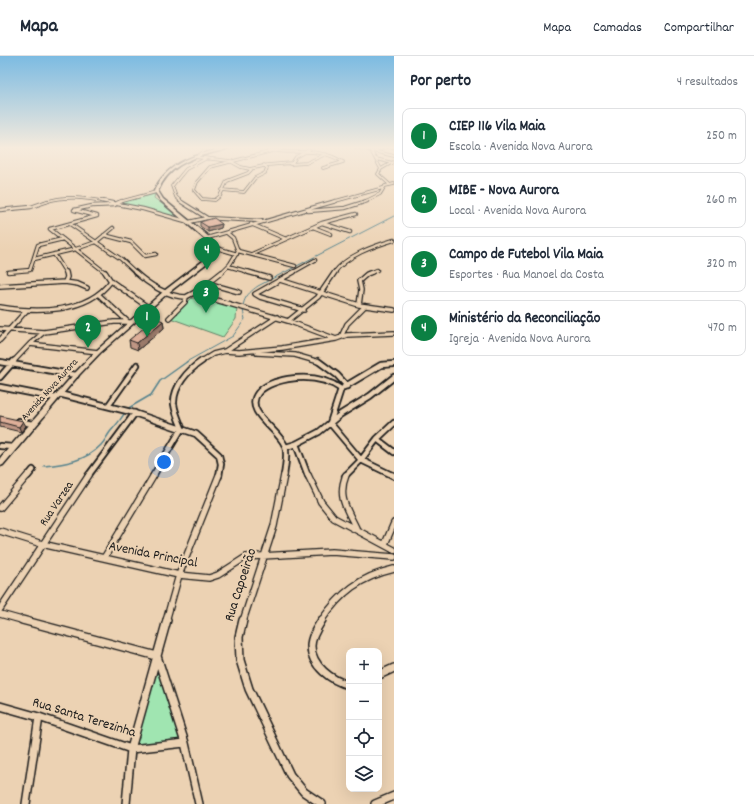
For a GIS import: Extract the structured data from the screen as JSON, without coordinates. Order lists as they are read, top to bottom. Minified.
{"streets":{"street":["Avenida Nova Aurora","Rua Varzea","Avenida Principal","Rua Capoeirão","Rua Santa Terezinha"]},"crossings":[["Rua Varzea","Avenida Principal"],["Avenida Principal","Rua Capoeirão"]],"page":{"header":"Mapa","nav":["Mapa","Camadas","Compartilhar"],"heading":["Por perto","4 resultados"],"list":[{"mark":"1","name":"CIEP 116 Vila Maia","note":"Escola · Avenida Nova Aurora","value":"250 m"},{"mark":"2","name":"MIBE - Nova Aurora","note":"Local · Avenida Nova Aurora","value":"260 m"},{"mark":"3","name":"Campo de Futebol Vila Maia","note":"Esportes · Rua Manoel da Costa","value":"320 m"},{"mark":"4","name":"Ministério da Reconciliação","note":"Igreja · Avenida Nova Aurora","value":"470 m"}],"pins":["4","3","1","2"],"map_buttons":["+","−"]}}
